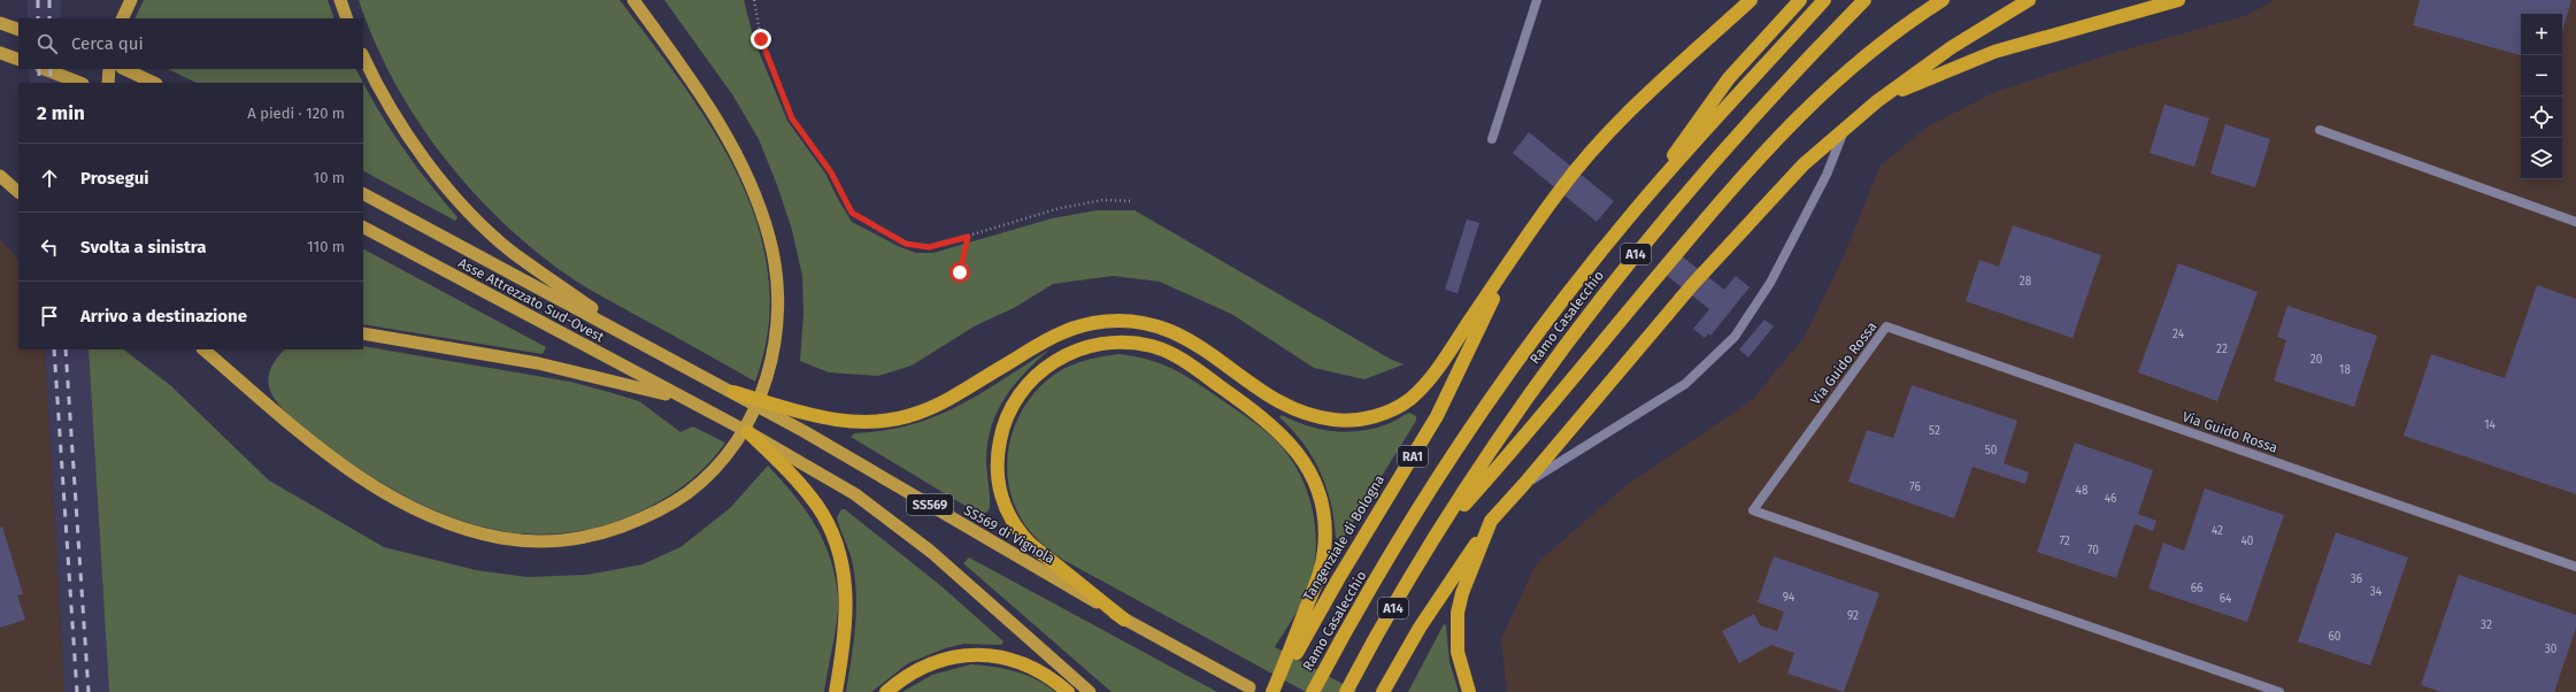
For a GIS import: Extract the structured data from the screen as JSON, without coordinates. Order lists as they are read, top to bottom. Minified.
{"streets":{"highway":["A14","Asse Attrezzato Sud-Ovest","Ramo Casalecchio","RA1","SS569","SS569 di Vignola","Tangenziale di Bologna"],"street":["Via Guido Rossa"]},"crossings":[["Asse Attrezzato Sud-Ovest","SS569"],["Asse Attrezzato Sud-Ovest","SS569 di Vignola"],["RA1","Tangenziale di Bologna"]],"house_numbers":["28","24","22","20","18","14","52","50","76","48","46","42","72","40","70","36","66","34","94","64","92","32","60","30"],"page":{"map_buttons":["+","−"],"search":"Cerca qui","heading":["2 min","A piedi · 120 m"],"list":[["Prosegui","10 m"],["Svolta a sinistra","110 m"],"Arrivo a destinazione"]}}
